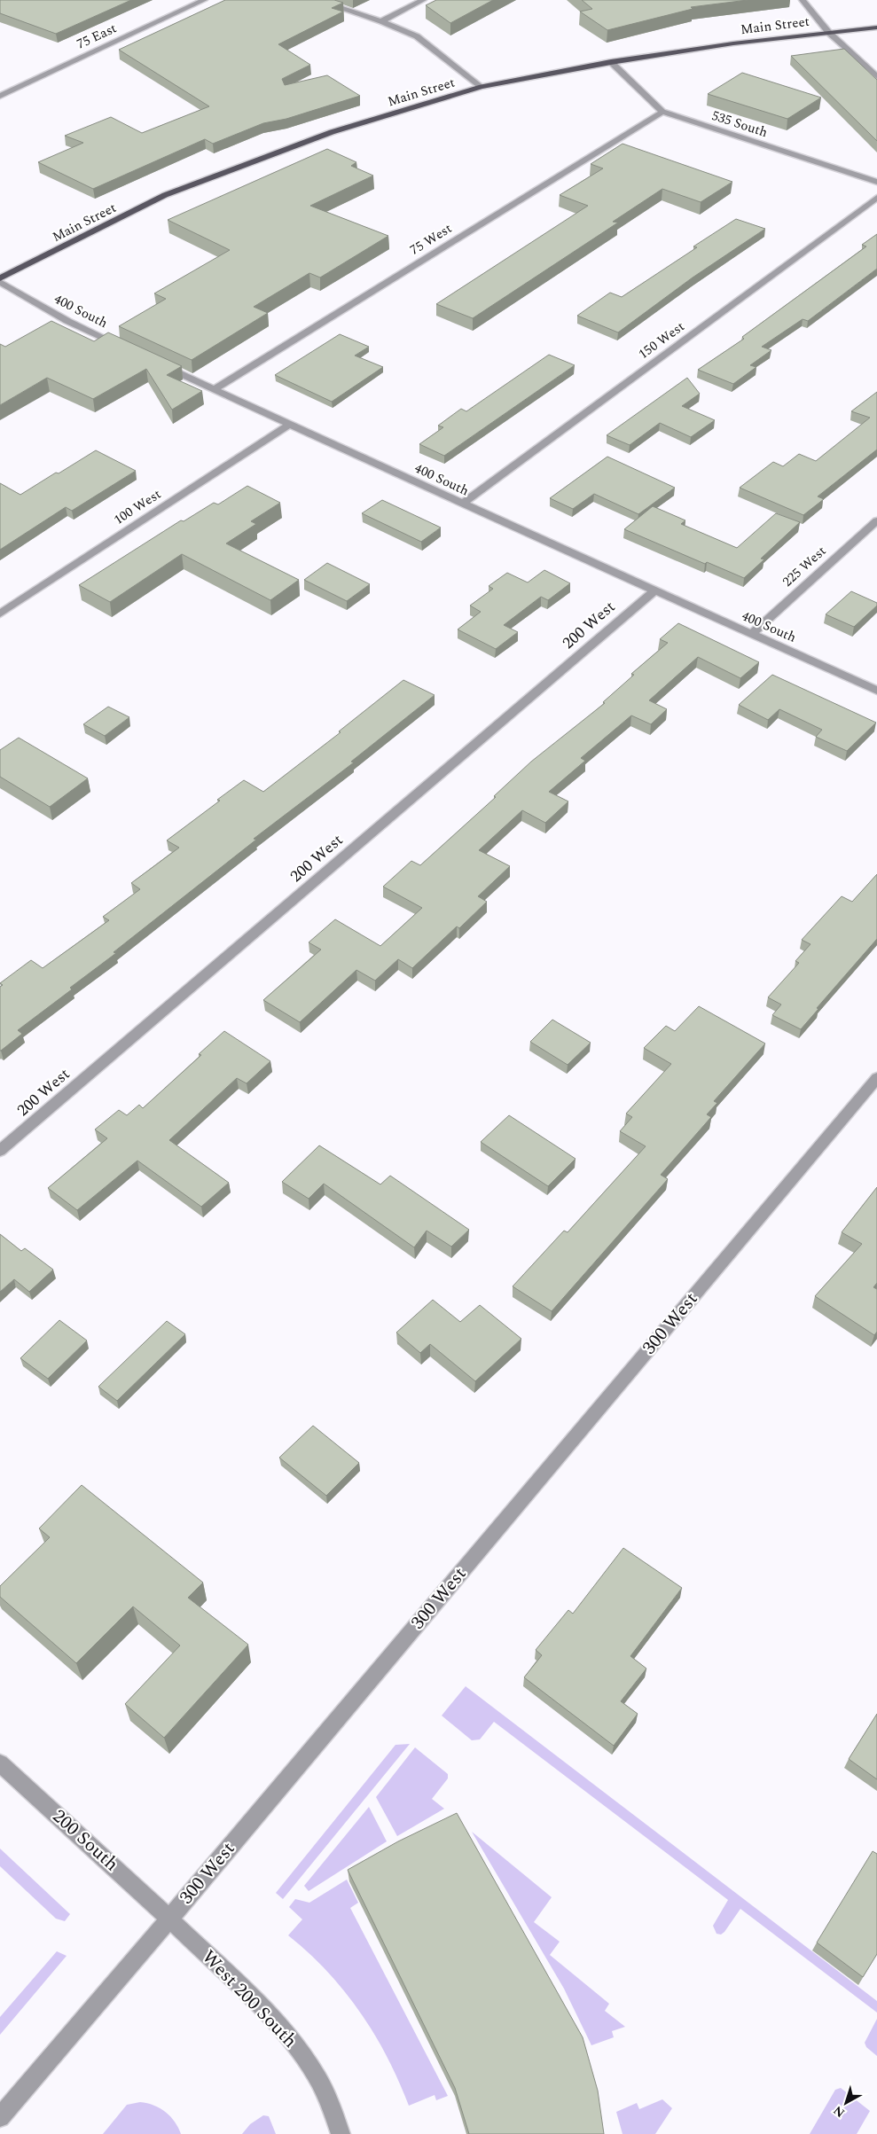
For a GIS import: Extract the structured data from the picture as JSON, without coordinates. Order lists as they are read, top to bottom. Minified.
{"streets":{"main road":["Main Street"],"street":["75 East","535 South","75 West","400 South","150 West","100 West","225 West","200 West","300 West","200 South","West 200 South"]},"crossings":[["Main Street","535 South"],["Main Street","400 South"],["535 South","75 West"],["75 West","400 South"],["400 South","150 West"],["400 South","100 West"],["400 South","225 West"],["400 South","200 West"],["300 West","200 South"],["300 West","West 200 South"],["200 South","West 200 South"]],"north":"bottom left"}
